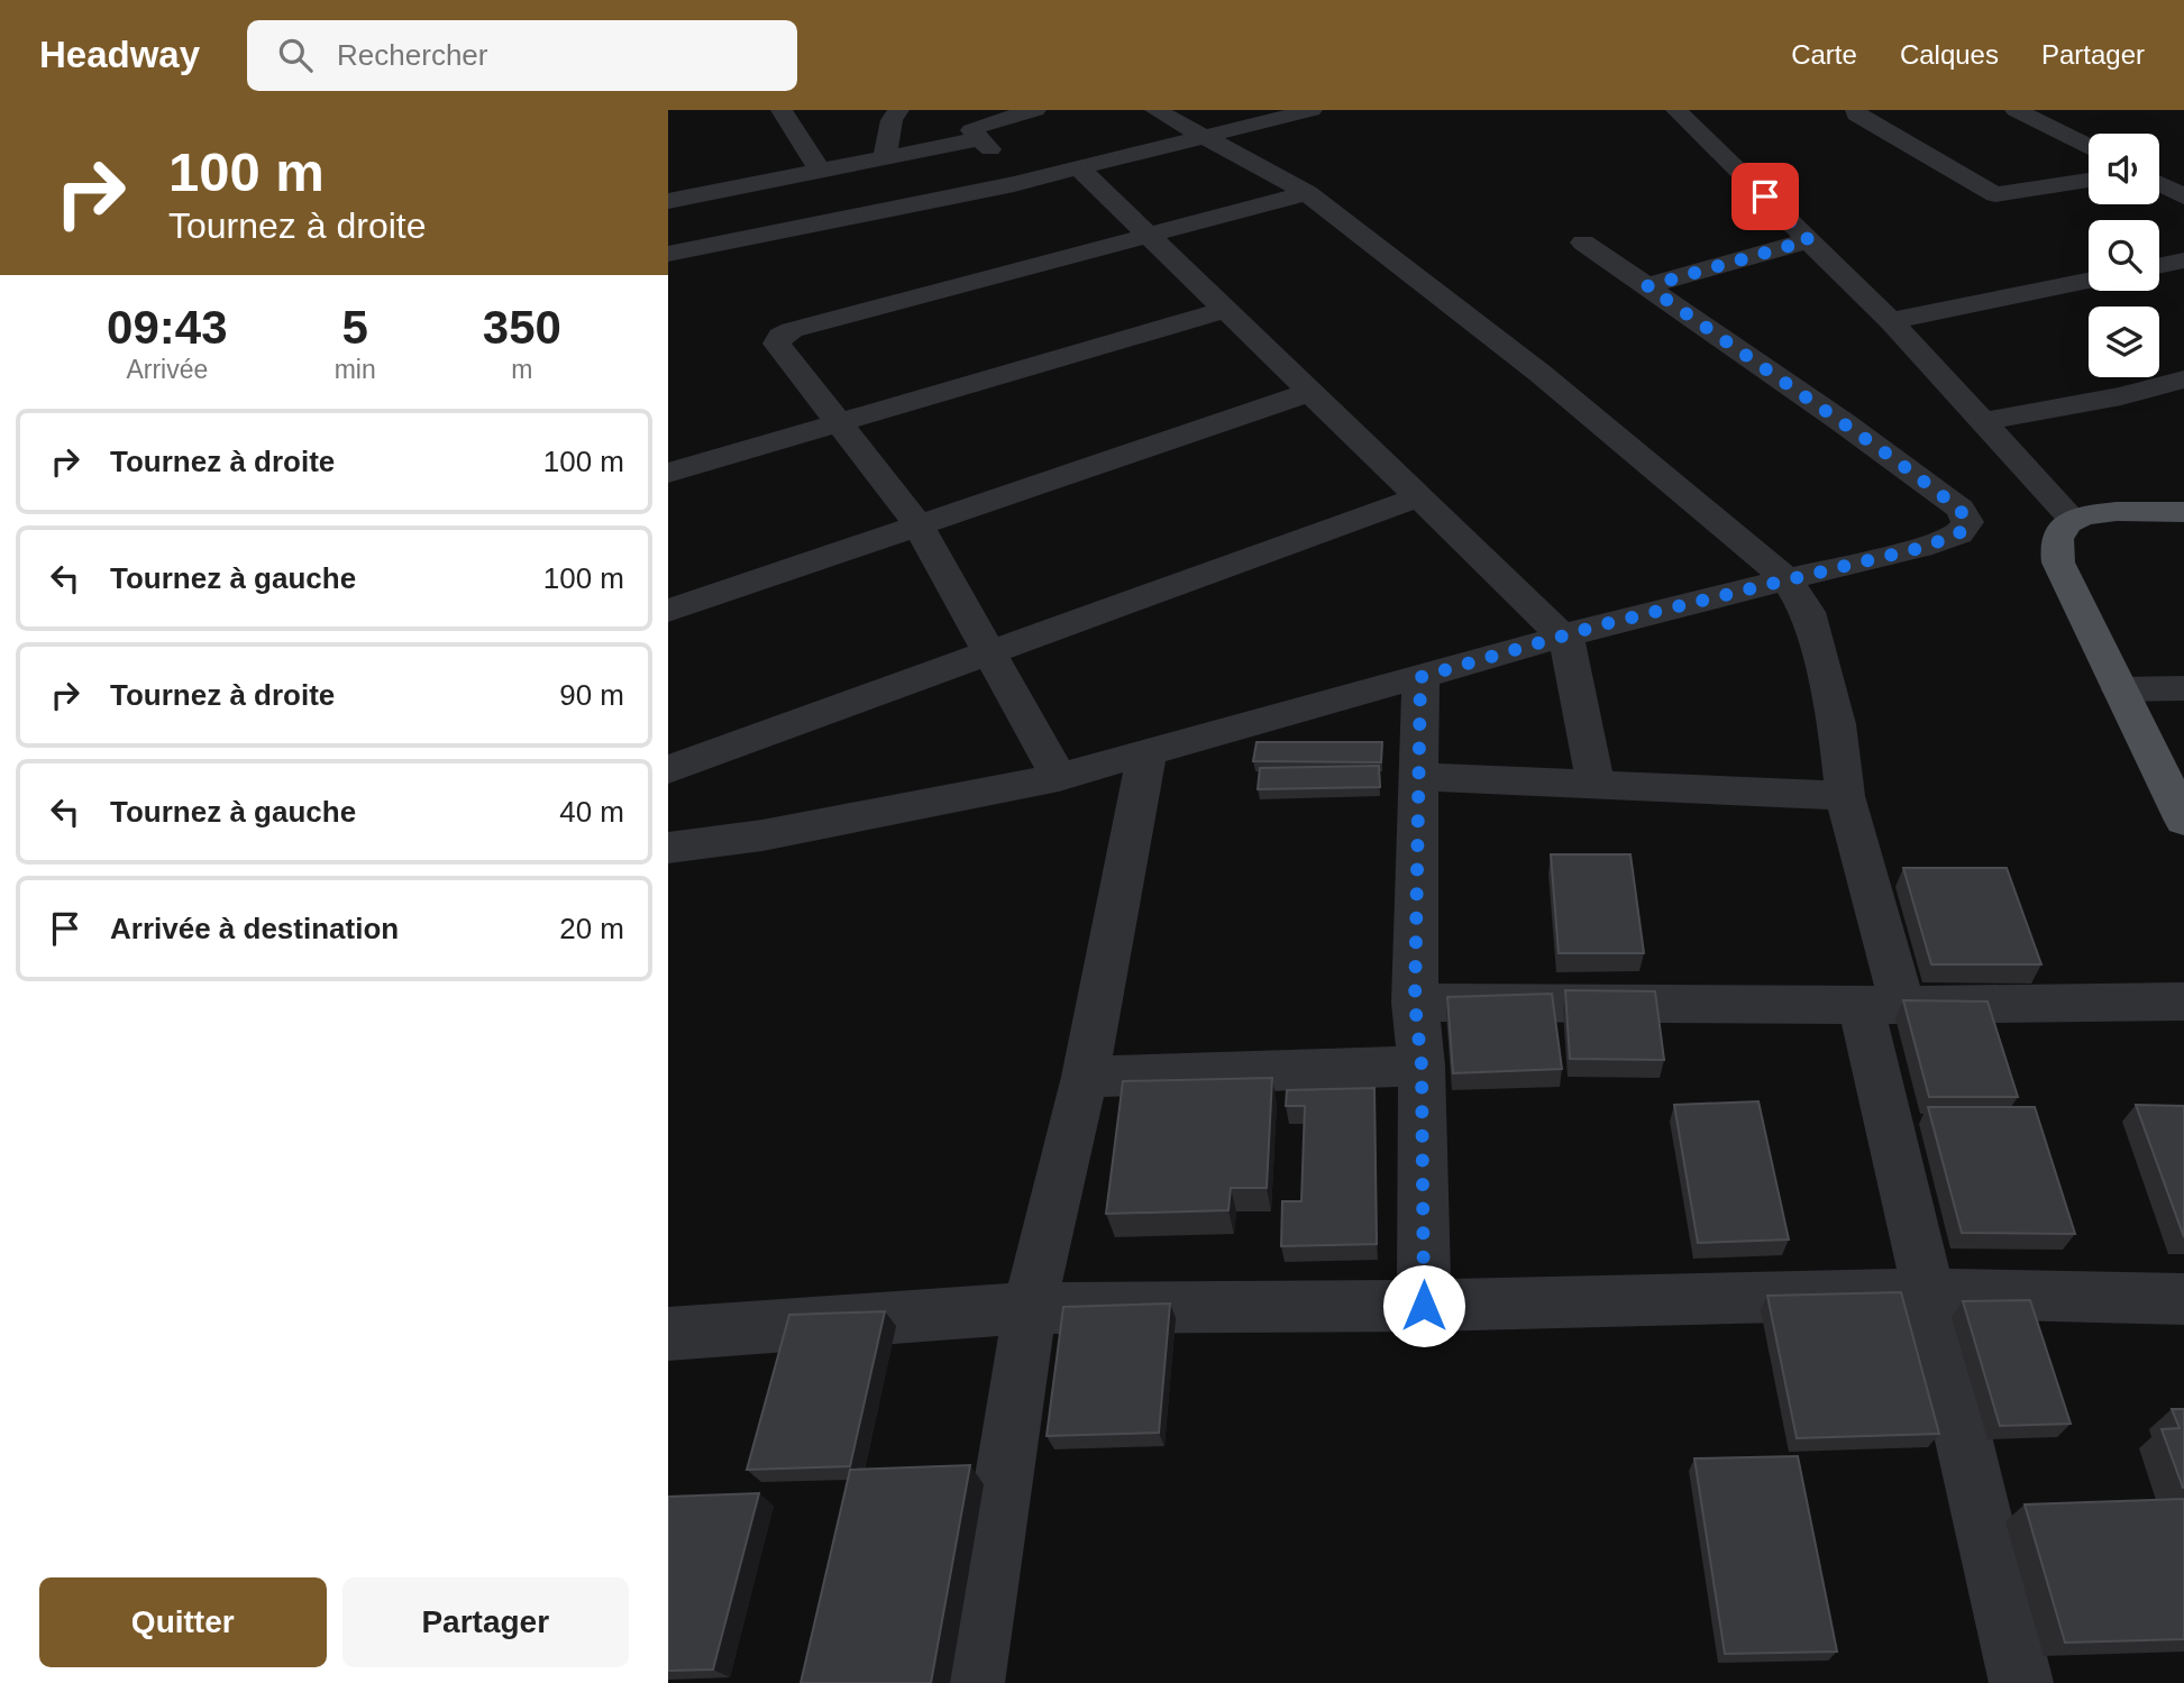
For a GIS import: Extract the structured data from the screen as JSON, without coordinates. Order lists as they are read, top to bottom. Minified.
{"page":{"header":"Headway","search":"Rechercher","nav":["Carte","Calques","Partager"],"turn":["100 m","Tournez à droite"],"eta":["09:43","Arrivée","5","min","350","m"],"list":[{"name":"Tournez à droite","value":"100 m"},{"name":"Tournez à gauche","value":"100 m"},{"name":"Tournez à droite","value":"90 m"},{"name":"Tournez à gauche","value":"40 m"},{"name":"Arrivée à destination","value":"20 m"}],"buttons":["Quitter","Partager"]}}
